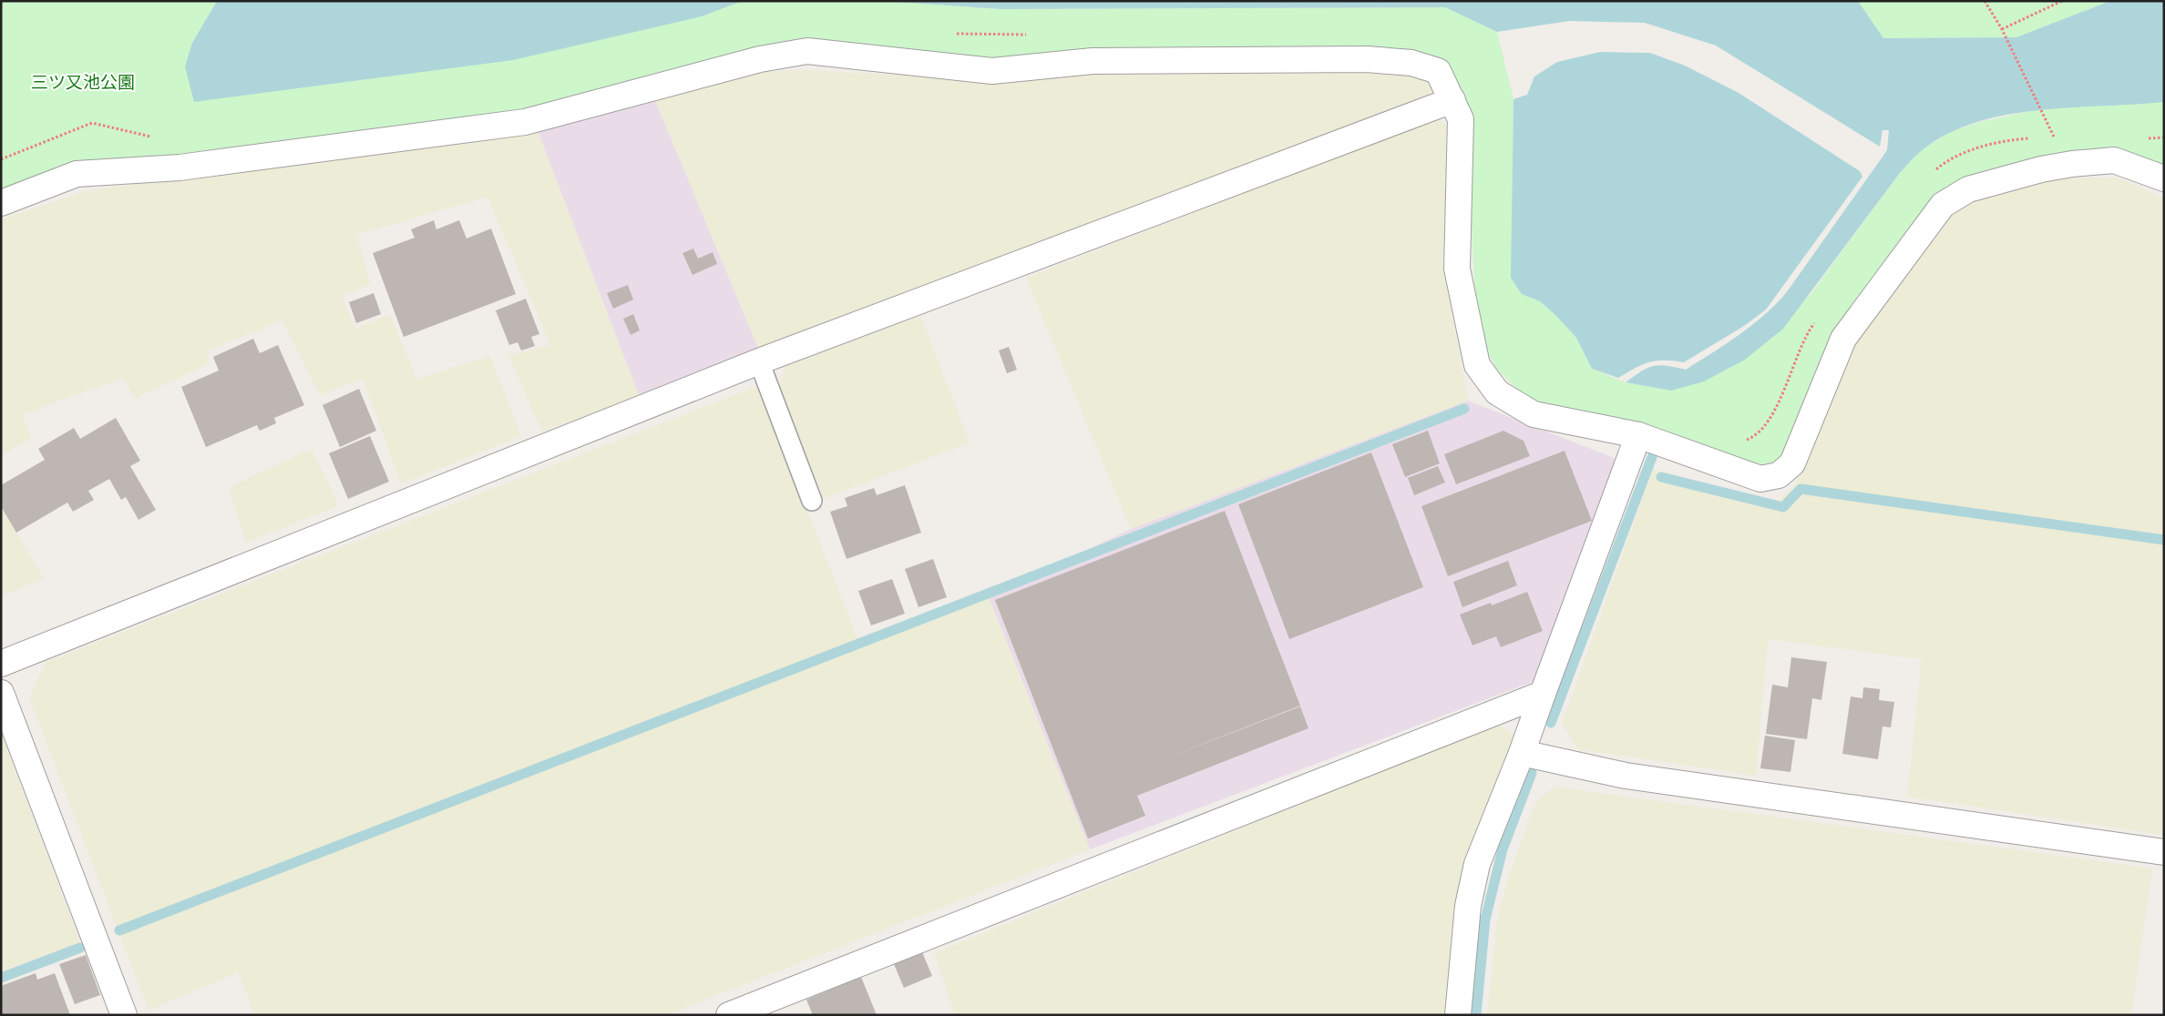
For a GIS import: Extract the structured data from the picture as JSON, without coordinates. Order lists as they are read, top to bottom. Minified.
{"parks":["三ツ又池公園"]}
